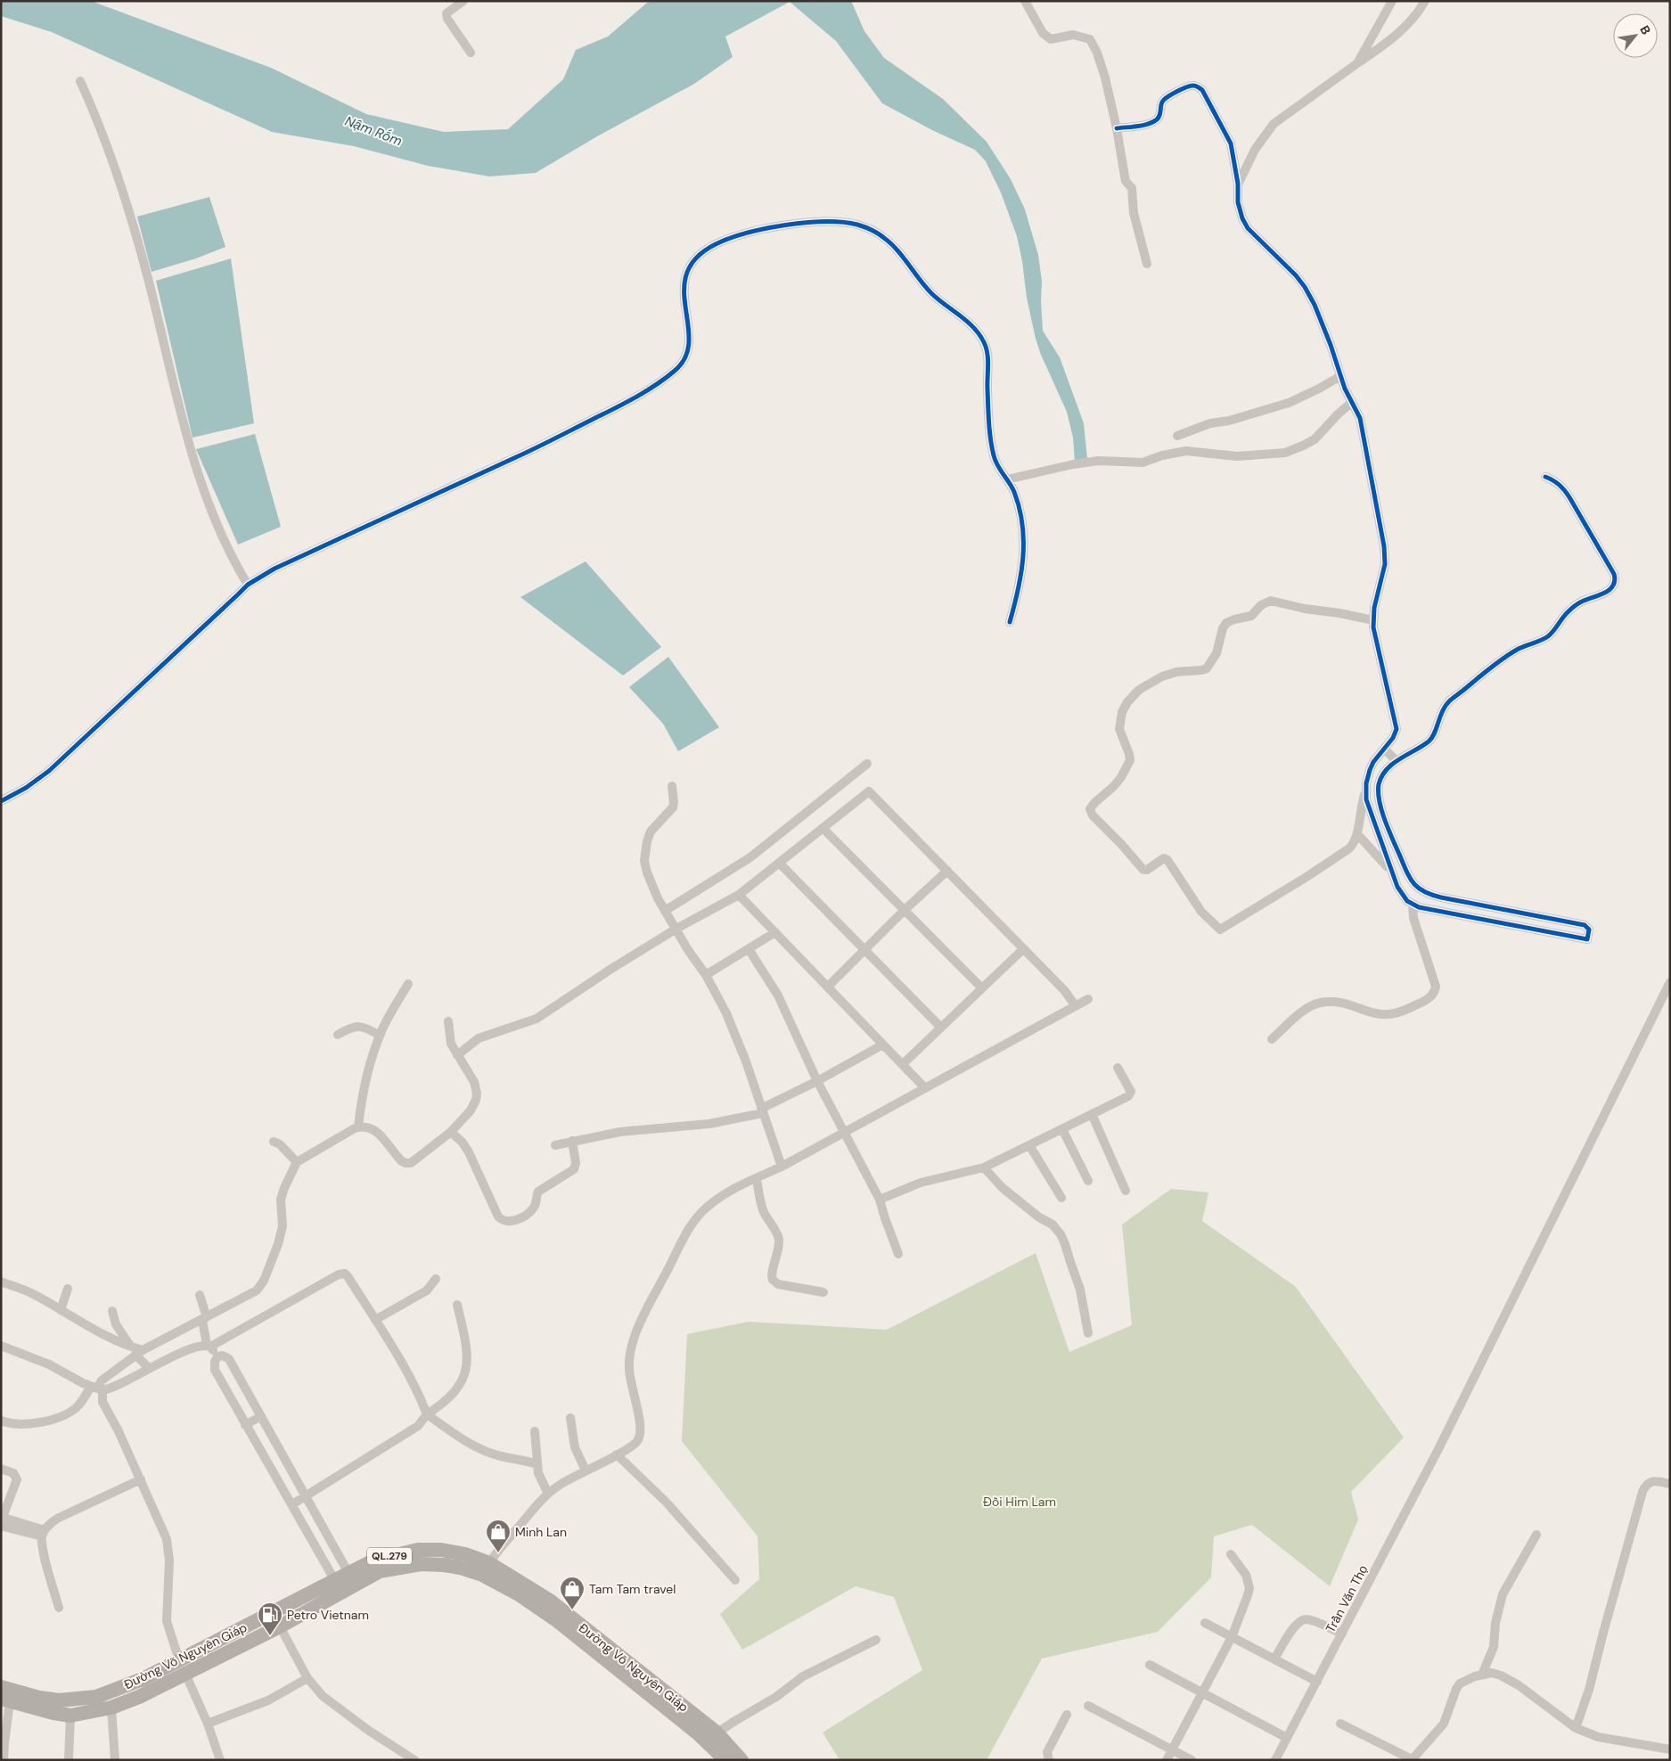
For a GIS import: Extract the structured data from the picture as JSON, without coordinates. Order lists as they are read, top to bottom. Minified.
{"streets":{"highway":["QL.279","Đường Võ Nguyên Giáp"],"street":["Trần Văn Thọ"]},"water":["Nậm Rốm"],"parks":["Đồi Him Lam"],"places":{"shop":["Minh Lan","Tam Tam travel"],"fuel station":["Petro Vietnam"]},"north":"top right"}
